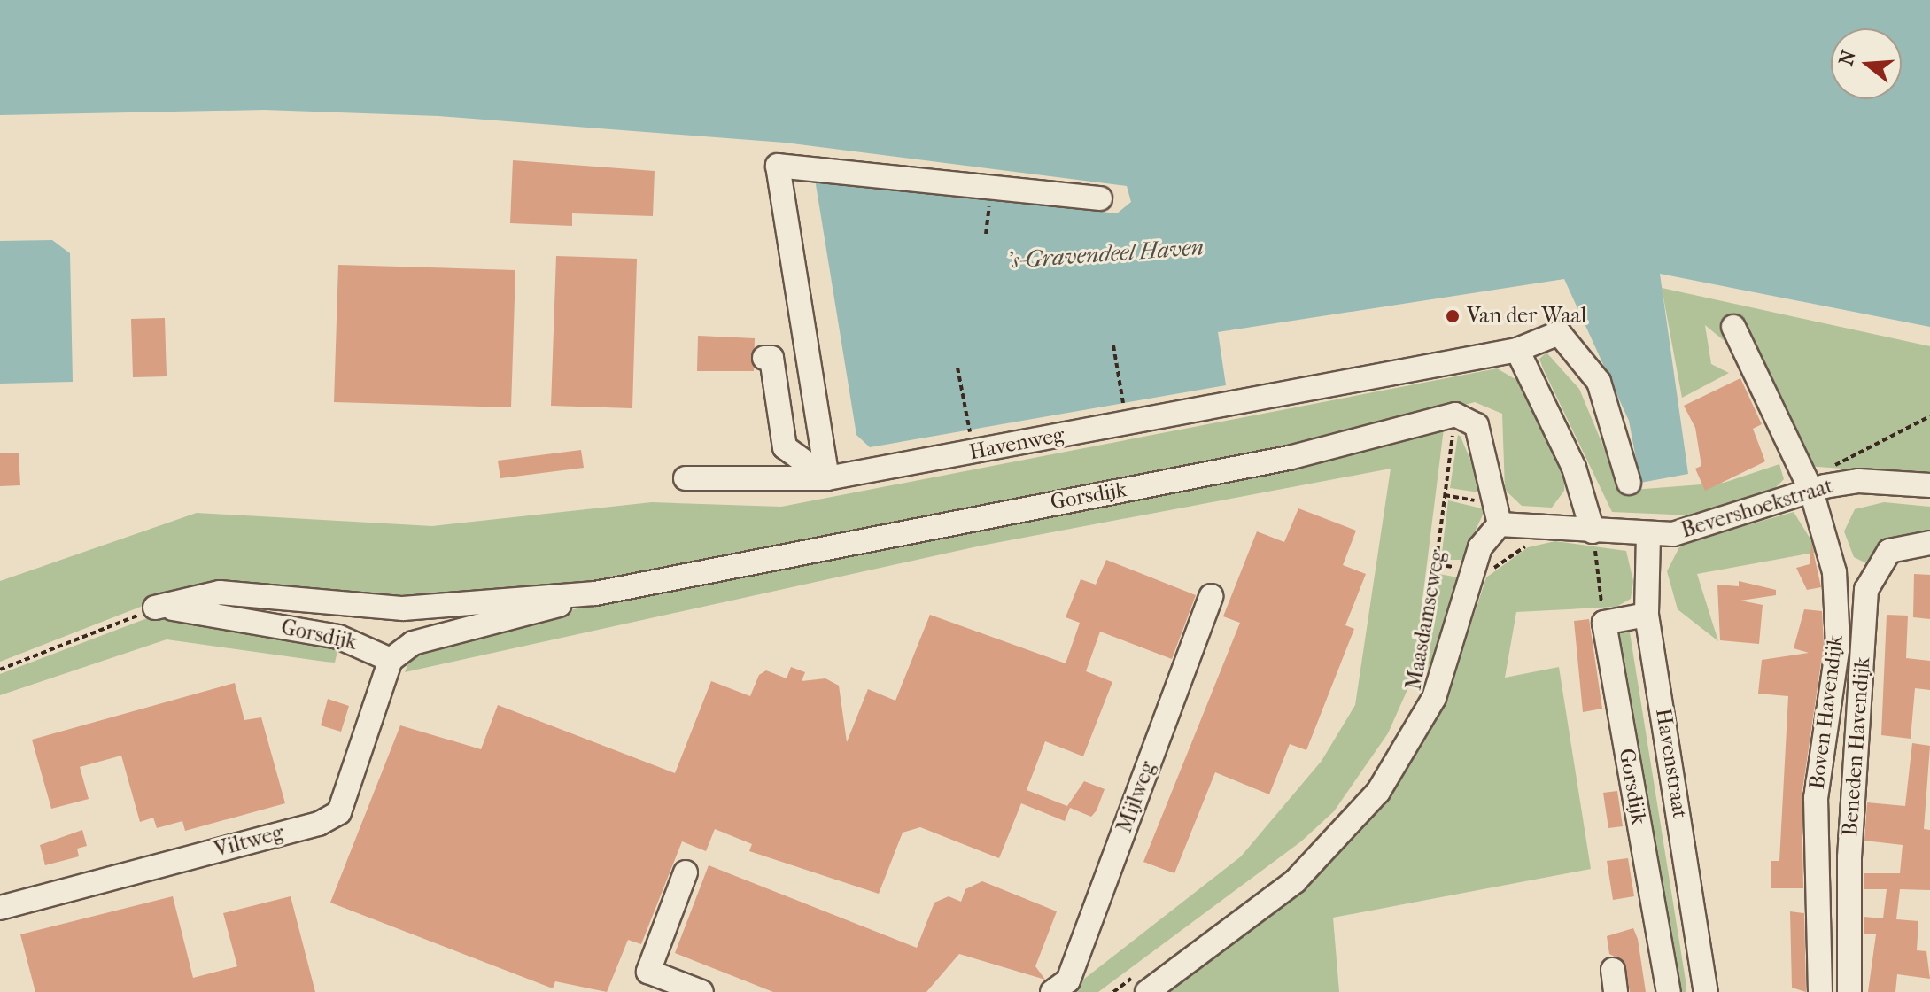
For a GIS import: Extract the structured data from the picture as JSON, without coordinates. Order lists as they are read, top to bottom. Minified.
{"streets":{"street":["Havenweg","Gorsdijk","Bevershoekstraat","Maasdamseweg","Boven Havendijk","Beneden Havendijk","Havenstraat","Mijlweg","Viltweg"]},"crossings":[["Gorsdijk","Maasdamseweg"],["Gorsdijk","Viltweg"],["Bevershoekstraat","Maasdamseweg"],["Bevershoekstraat","Boven Havendijk"],["Bevershoekstraat","Havenstraat"]],"water":["'s-Gravendeel Haven"],"places":["Van der Waal"],"north":"left"}
